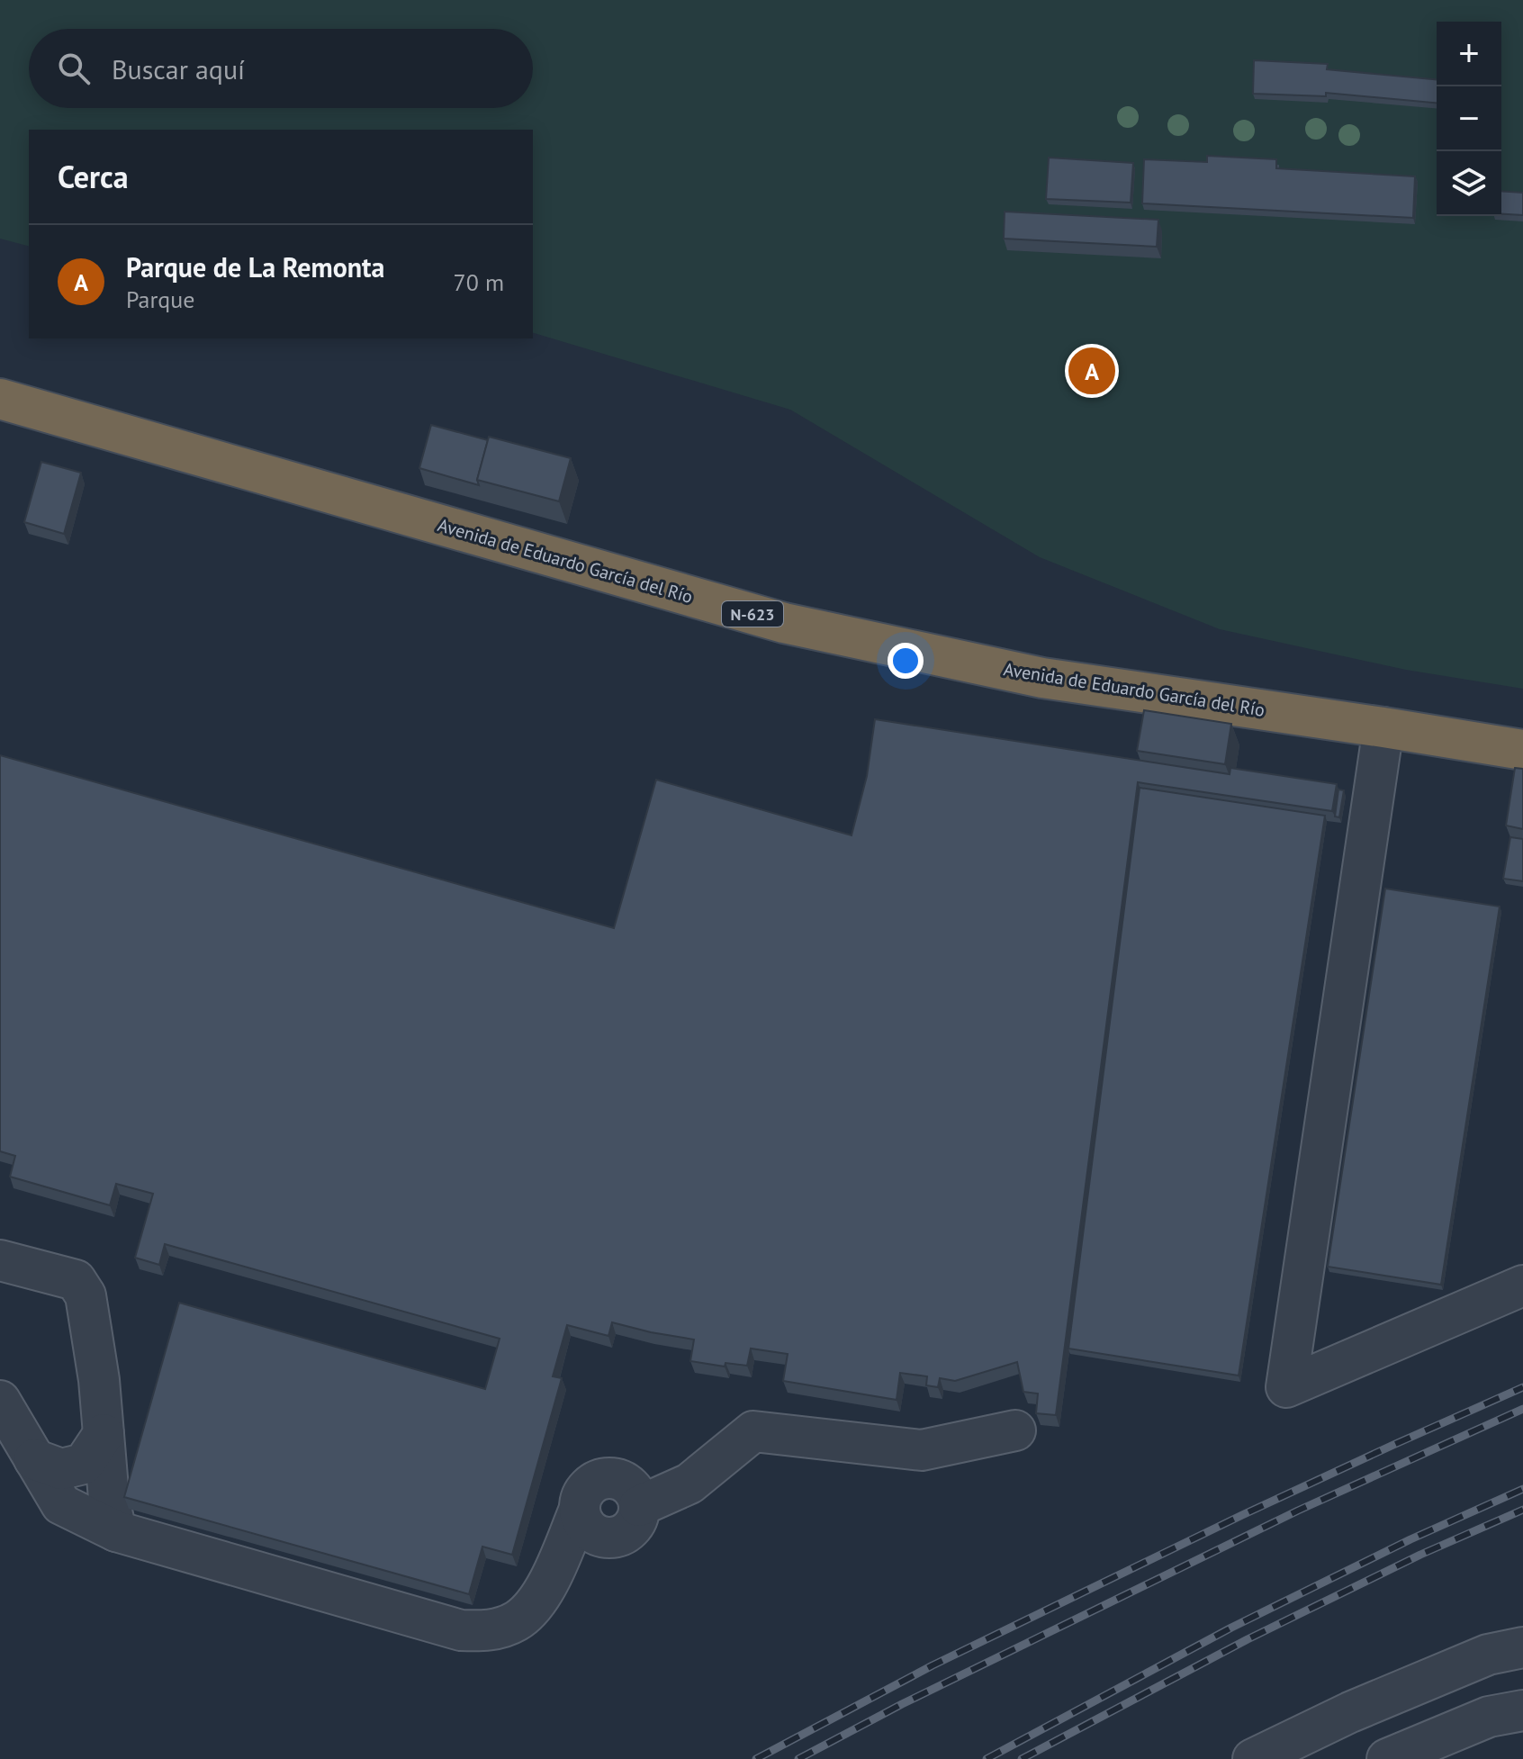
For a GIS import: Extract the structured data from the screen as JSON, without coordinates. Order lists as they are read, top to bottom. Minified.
{"streets":{"highway":["Avenida de Eduardo García del Río","N-623"]},"page":{"map_buttons":["+","−"],"search":"Buscar aquí","heading":"Cerca","list":[{"mark":"A","name":"Parque de La Remonta","note":"Parque","value":"70 m"}],"pins":"A"}}
